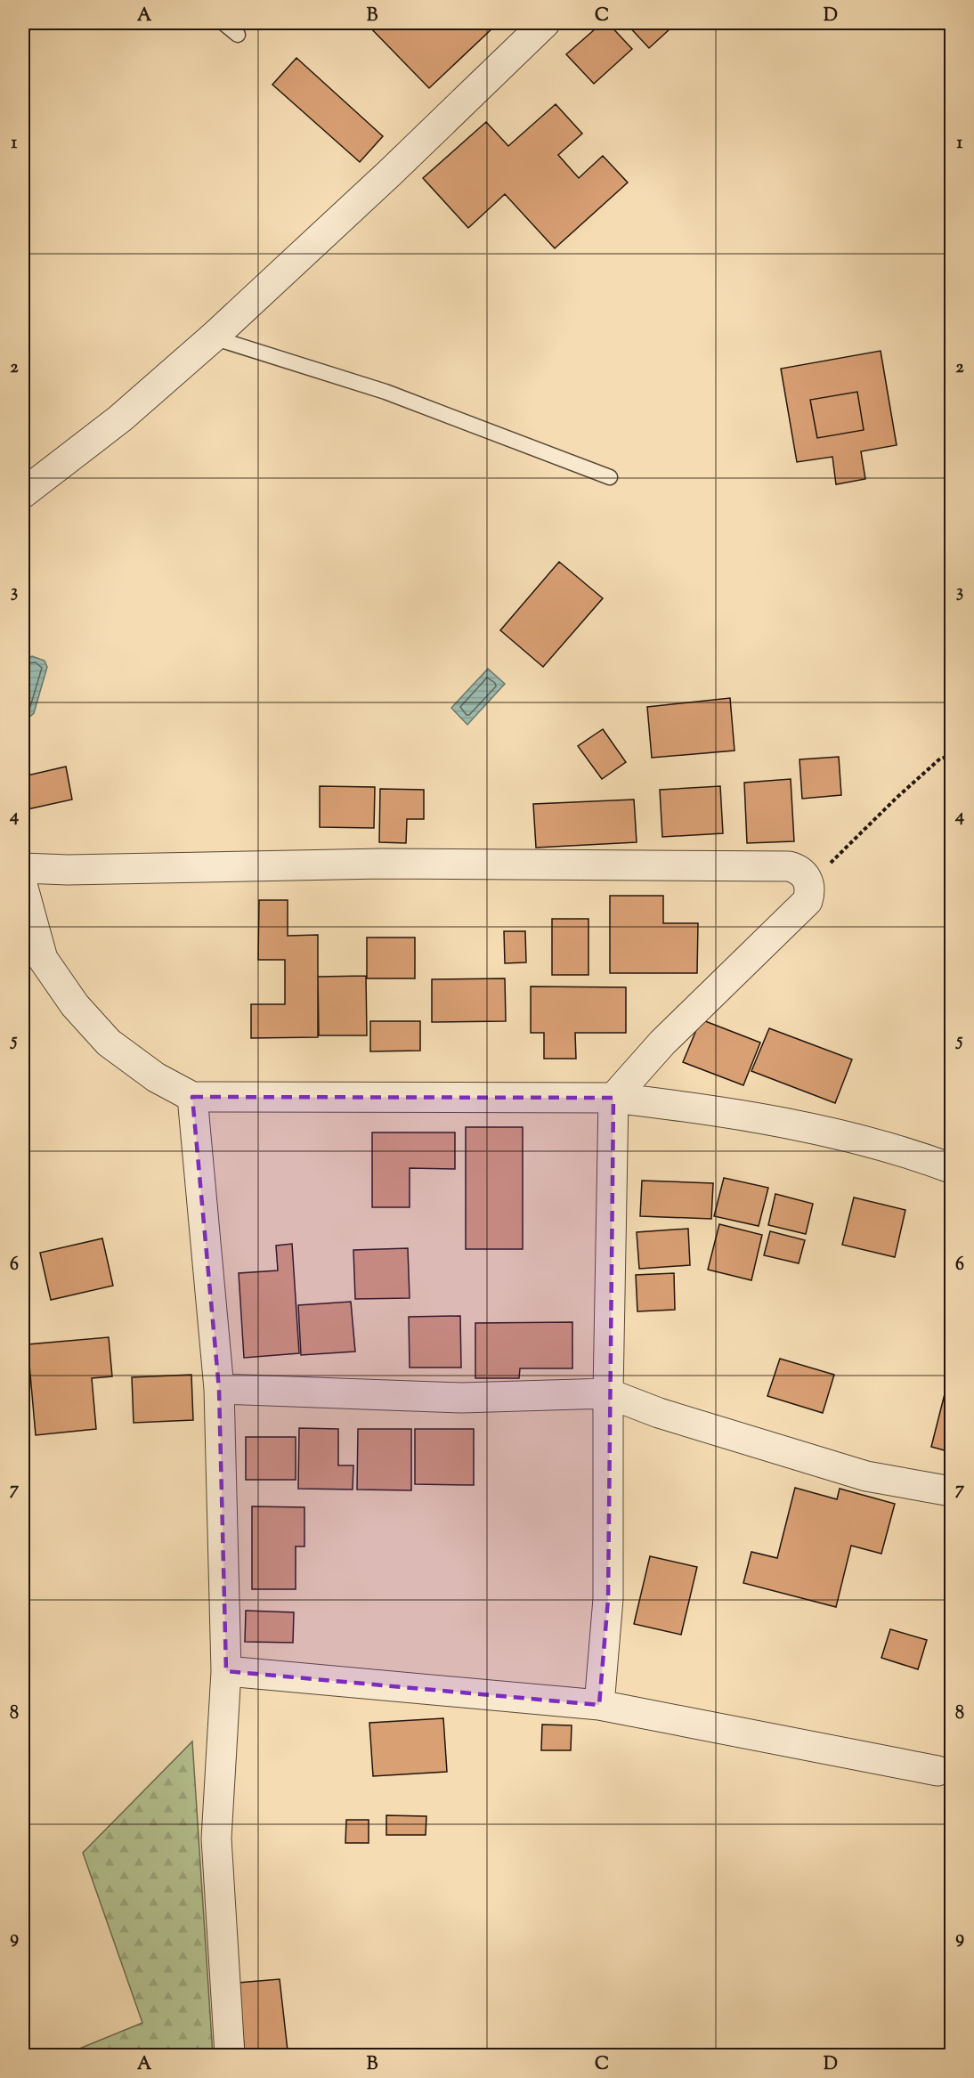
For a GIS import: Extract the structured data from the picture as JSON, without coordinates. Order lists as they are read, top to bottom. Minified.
{"grid":{"columns":["A","B","C","D"],"rows":["1","2","3","4","5","6","7","8","9"]}}
